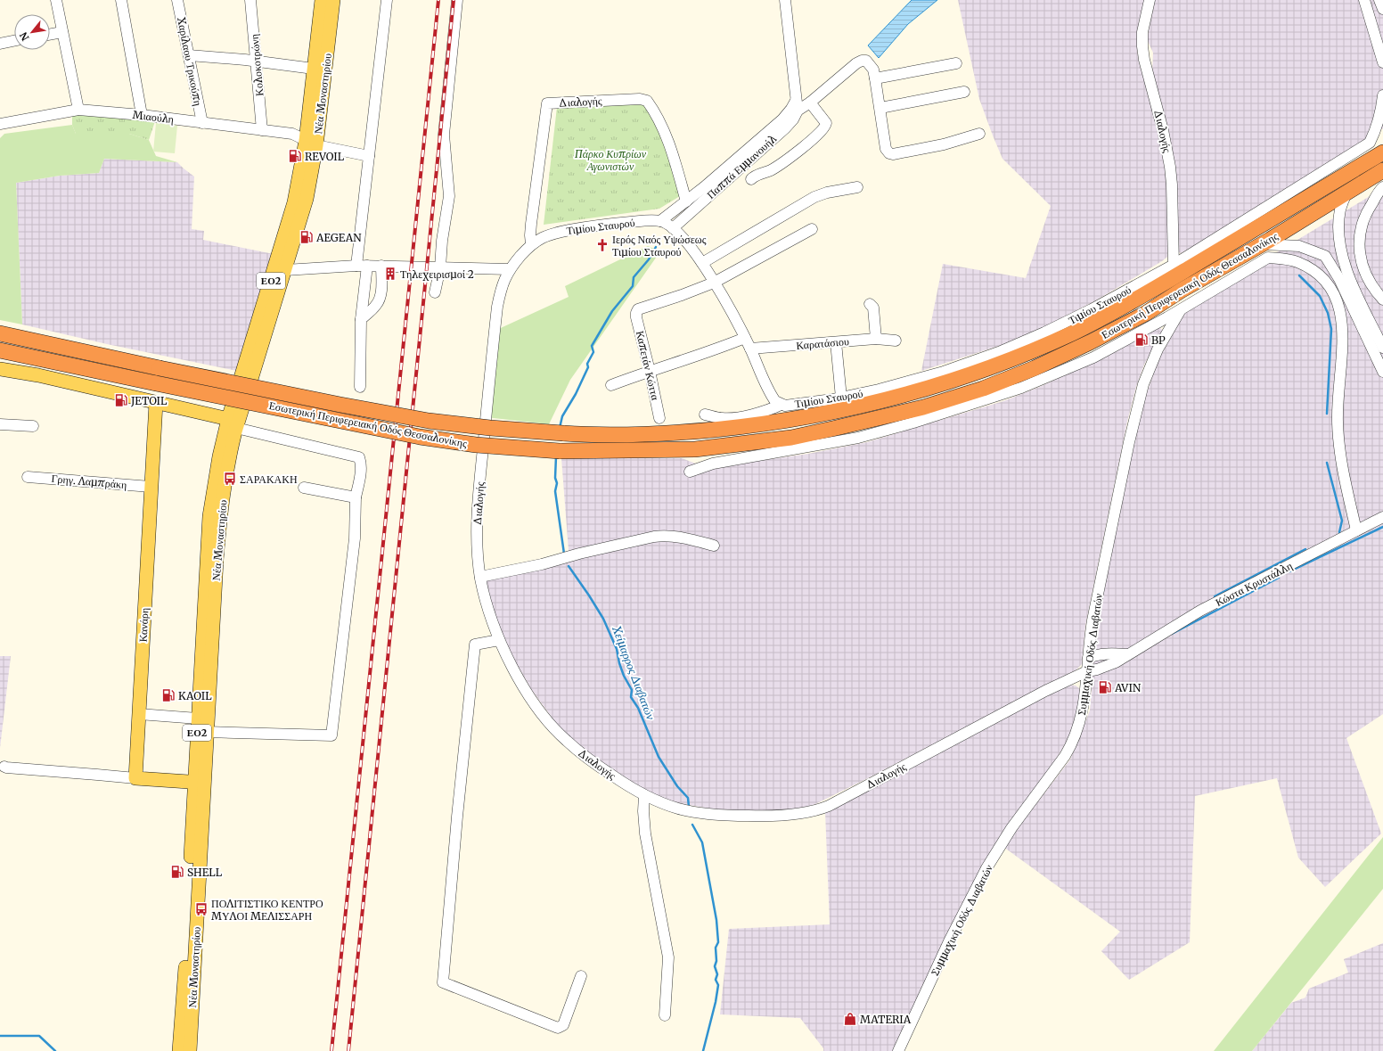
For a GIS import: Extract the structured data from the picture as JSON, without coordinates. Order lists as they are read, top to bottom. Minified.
{"streets":{"highway":["Εσωτερική Περιφερειακή Οδός Θεσσαλονίκης"],"main road":["Νέα Μοναστηρίου","ΕΟ2","Κανάρη"],"street":["Χαρίλαου Τρικούπη","Κολοκοτρώνη","Διαλογής","Μιαούλη","Παππά Εμμανουήλ","Τιμίου Σταυρού","Καρατάσιου","Καπετάν Κώττα","Γρηγ. Λαμπράκη","Κώστα Κρυστάλλη","Συμμαχική Οδός Διαβατών"]},"crossings":[["Χαρίλαου Τρικούπη","Μιαούλη"],["Κολοκοτρώνη","Μιαούλη"],["Νέα Μοναστηρίου","Μιαούλη"],["Διαλογής","Παππά Εμμανουήλ"],["Διαλογής","Τιμίου Σταυρού"],["Διαλογής","Κώστα Κρυστάλλη"],["Διαλογής","Συμμαχική Οδός Διαβατών"],["Παππά Εμμανουήλ","Τιμίου Σταυρού"],["Τιμίου Σταυρού","Καρατάσιου"],["Τιμίου Σταυρού","Καπετάν Κώττα"],["Γρηγ. Λαμπράκη","Κανάρη"],["Κώστα Κρυστάλλη","Συμμαχική Οδός Διαβατών"]],"water":["Χείμαρρος Διαβατών"],"parks":["Πάρκο Κυπρίων Αγωνιστών"],"places":{"fuel station":["REVOIL","AEGEAN","BP","JETOIL","AVIN","KAOIL","SHELL"],"church":["Ιερός Ναός Υψώσεως Τιμίου Σταυρού"],"building":["Τηλεχειρισμοί 2"],"bus stop":["ΣΑΡΑΚΑΚΗ","ΠΟΛΙΤΙΣΤΙΚΟ ΚΕΝΤΡΟ ΜΥΛΟΙ ΜΕΛΙΣΣΑΡΗ"],"shop":["MATERIA"]},"north":"bottom left"}
